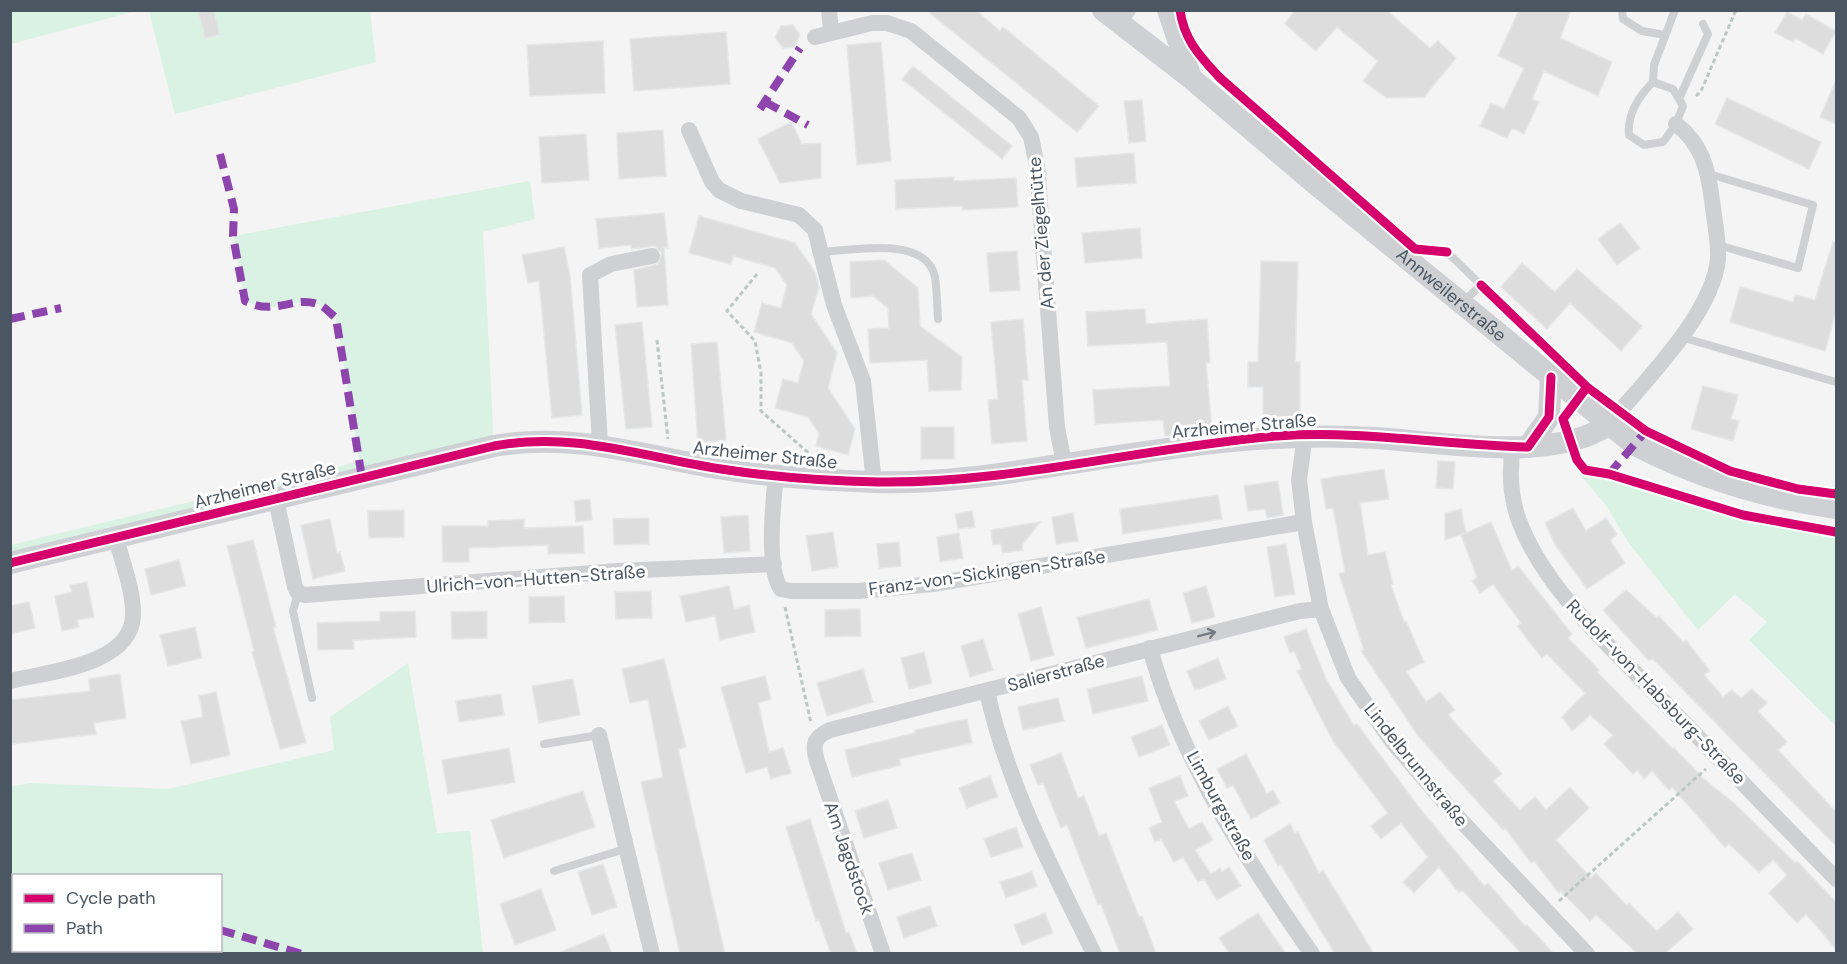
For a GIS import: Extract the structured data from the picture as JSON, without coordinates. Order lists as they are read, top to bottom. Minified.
{"streets":{"street":["An der Ziegelhütte","Annweilerstraße","Arzheimer Straße","Franz-von-Sickingen-Straße","Ulrich-von-Hutten-Straße","Salierstraße","Rudolf-von-Habsburg-Straße","Lindelbrunnstraße","Limburgstraße","Am Jagdstock"]},"crossings":[["An der Ziegelhütte","Arzheimer Straße"],["Annweilerstraße","Arzheimer Straße"],["Arzheimer Straße","Rudolf-von-Habsburg-Straße"],["Arzheimer Straße","Lindelbrunnstraße"],["Franz-von-Sickingen-Straße","Lindelbrunnstraße"],["Salierstraße","Lindelbrunnstraße"],["Salierstraße","Limburgstraße"],["Salierstraße","Am Jagdstock"]],"legend":["Cycle path","Path"]}
